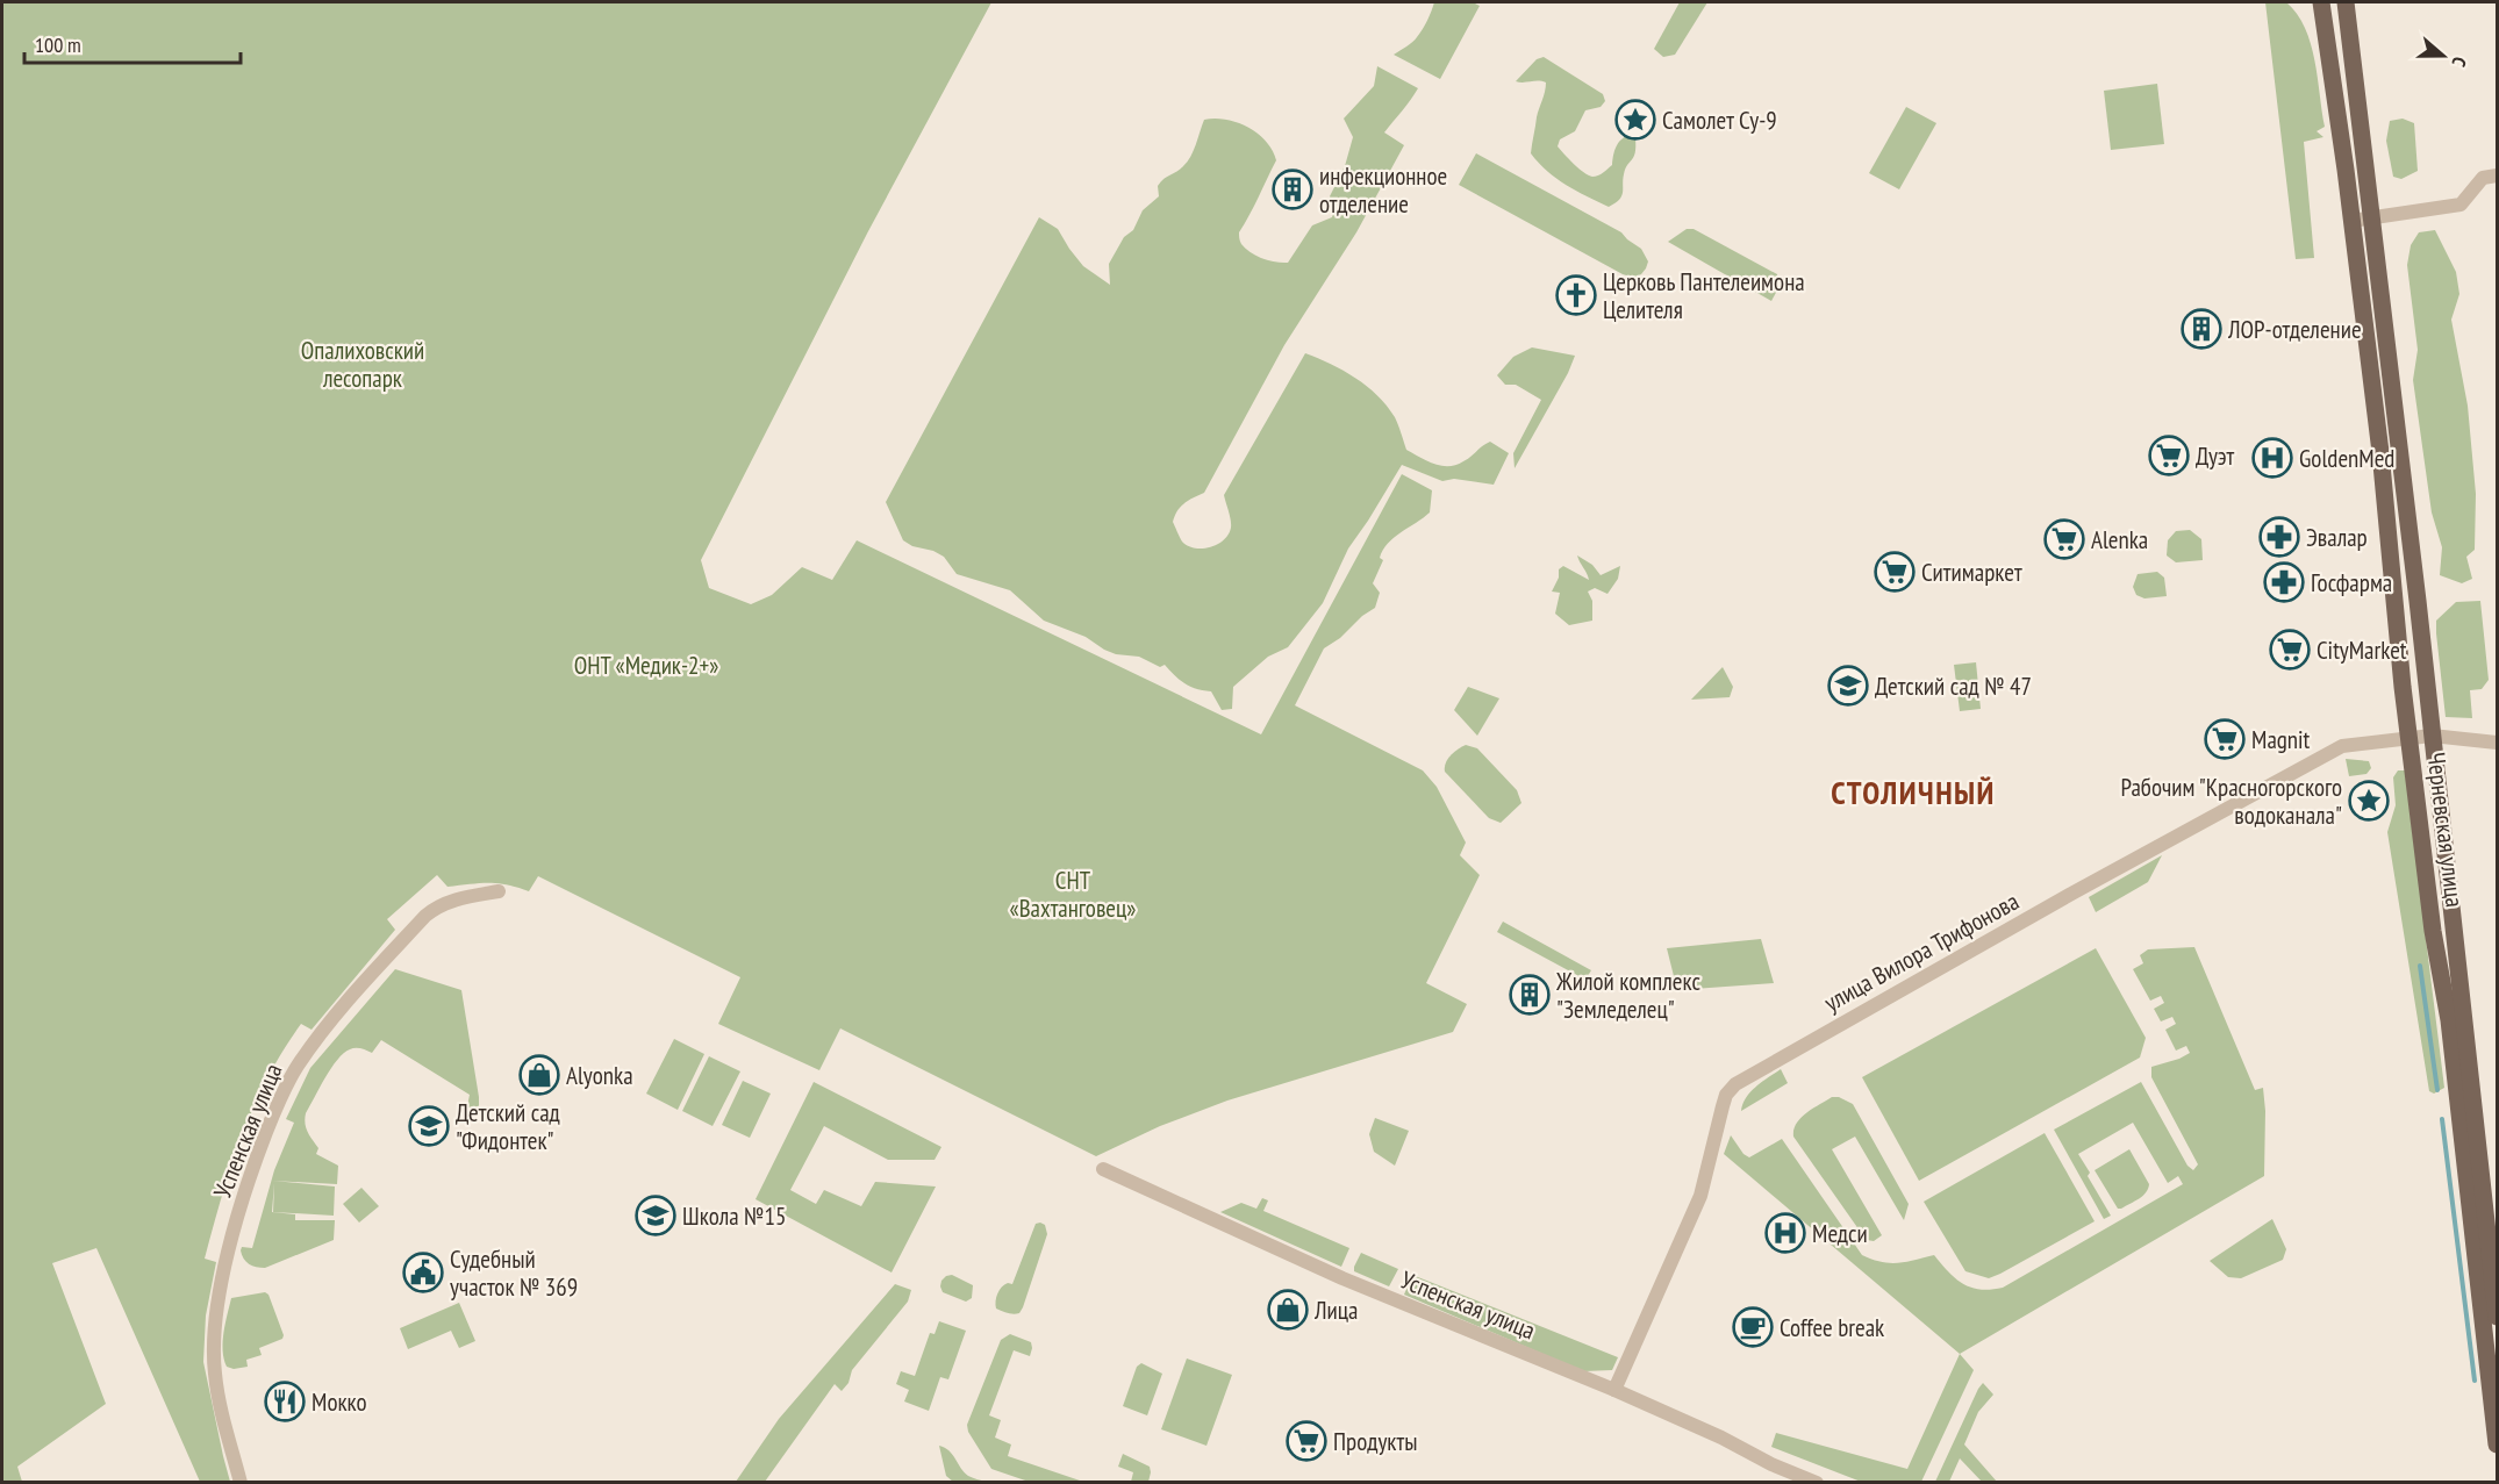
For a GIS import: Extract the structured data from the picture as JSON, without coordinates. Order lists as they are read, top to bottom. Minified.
{"streets":{"main road":["Черневская улица"],"street":["улица Вилора Трифонова","Успенская улица"]},"crossings":[["Черневская улица","улица Вилора Трифонова"],["улица Вилора Трифонова","Успенская улица"]],"districts":["СТОЛИЧНЫЙ"],"parks":["Опалиховский лесопарк","ОНТ «Медик-2+»","СНТ «Вахтанговец»"],"places":{"place":["Самолет Су-9","Рабочим \"Красногорского водоканала\""],"building":["инфекционное отделение","ЛОР-отделение","Жилой комплекс \"Земледелец\""],"church":["Церковь Пантелеимона Целителя"],"supermarket":["Дуэт","Alenka","Ситимаркет","CityMarket","Magnit","Продукты"],"hospital":["GoldenMed","Медси"],"pharmacy":["Эвалар","Госфарма"],"school or university":["Детский сад № 47","Детский сад \"Фидонтек\"","Школа №15"],"shop":["Alyonka","Лица"],"public building":["Судебный участок № 369"],"cafe":["Coffee break"],"restaurant":["Мокко"]},"scale_bar":"100 m","north":"right"}
